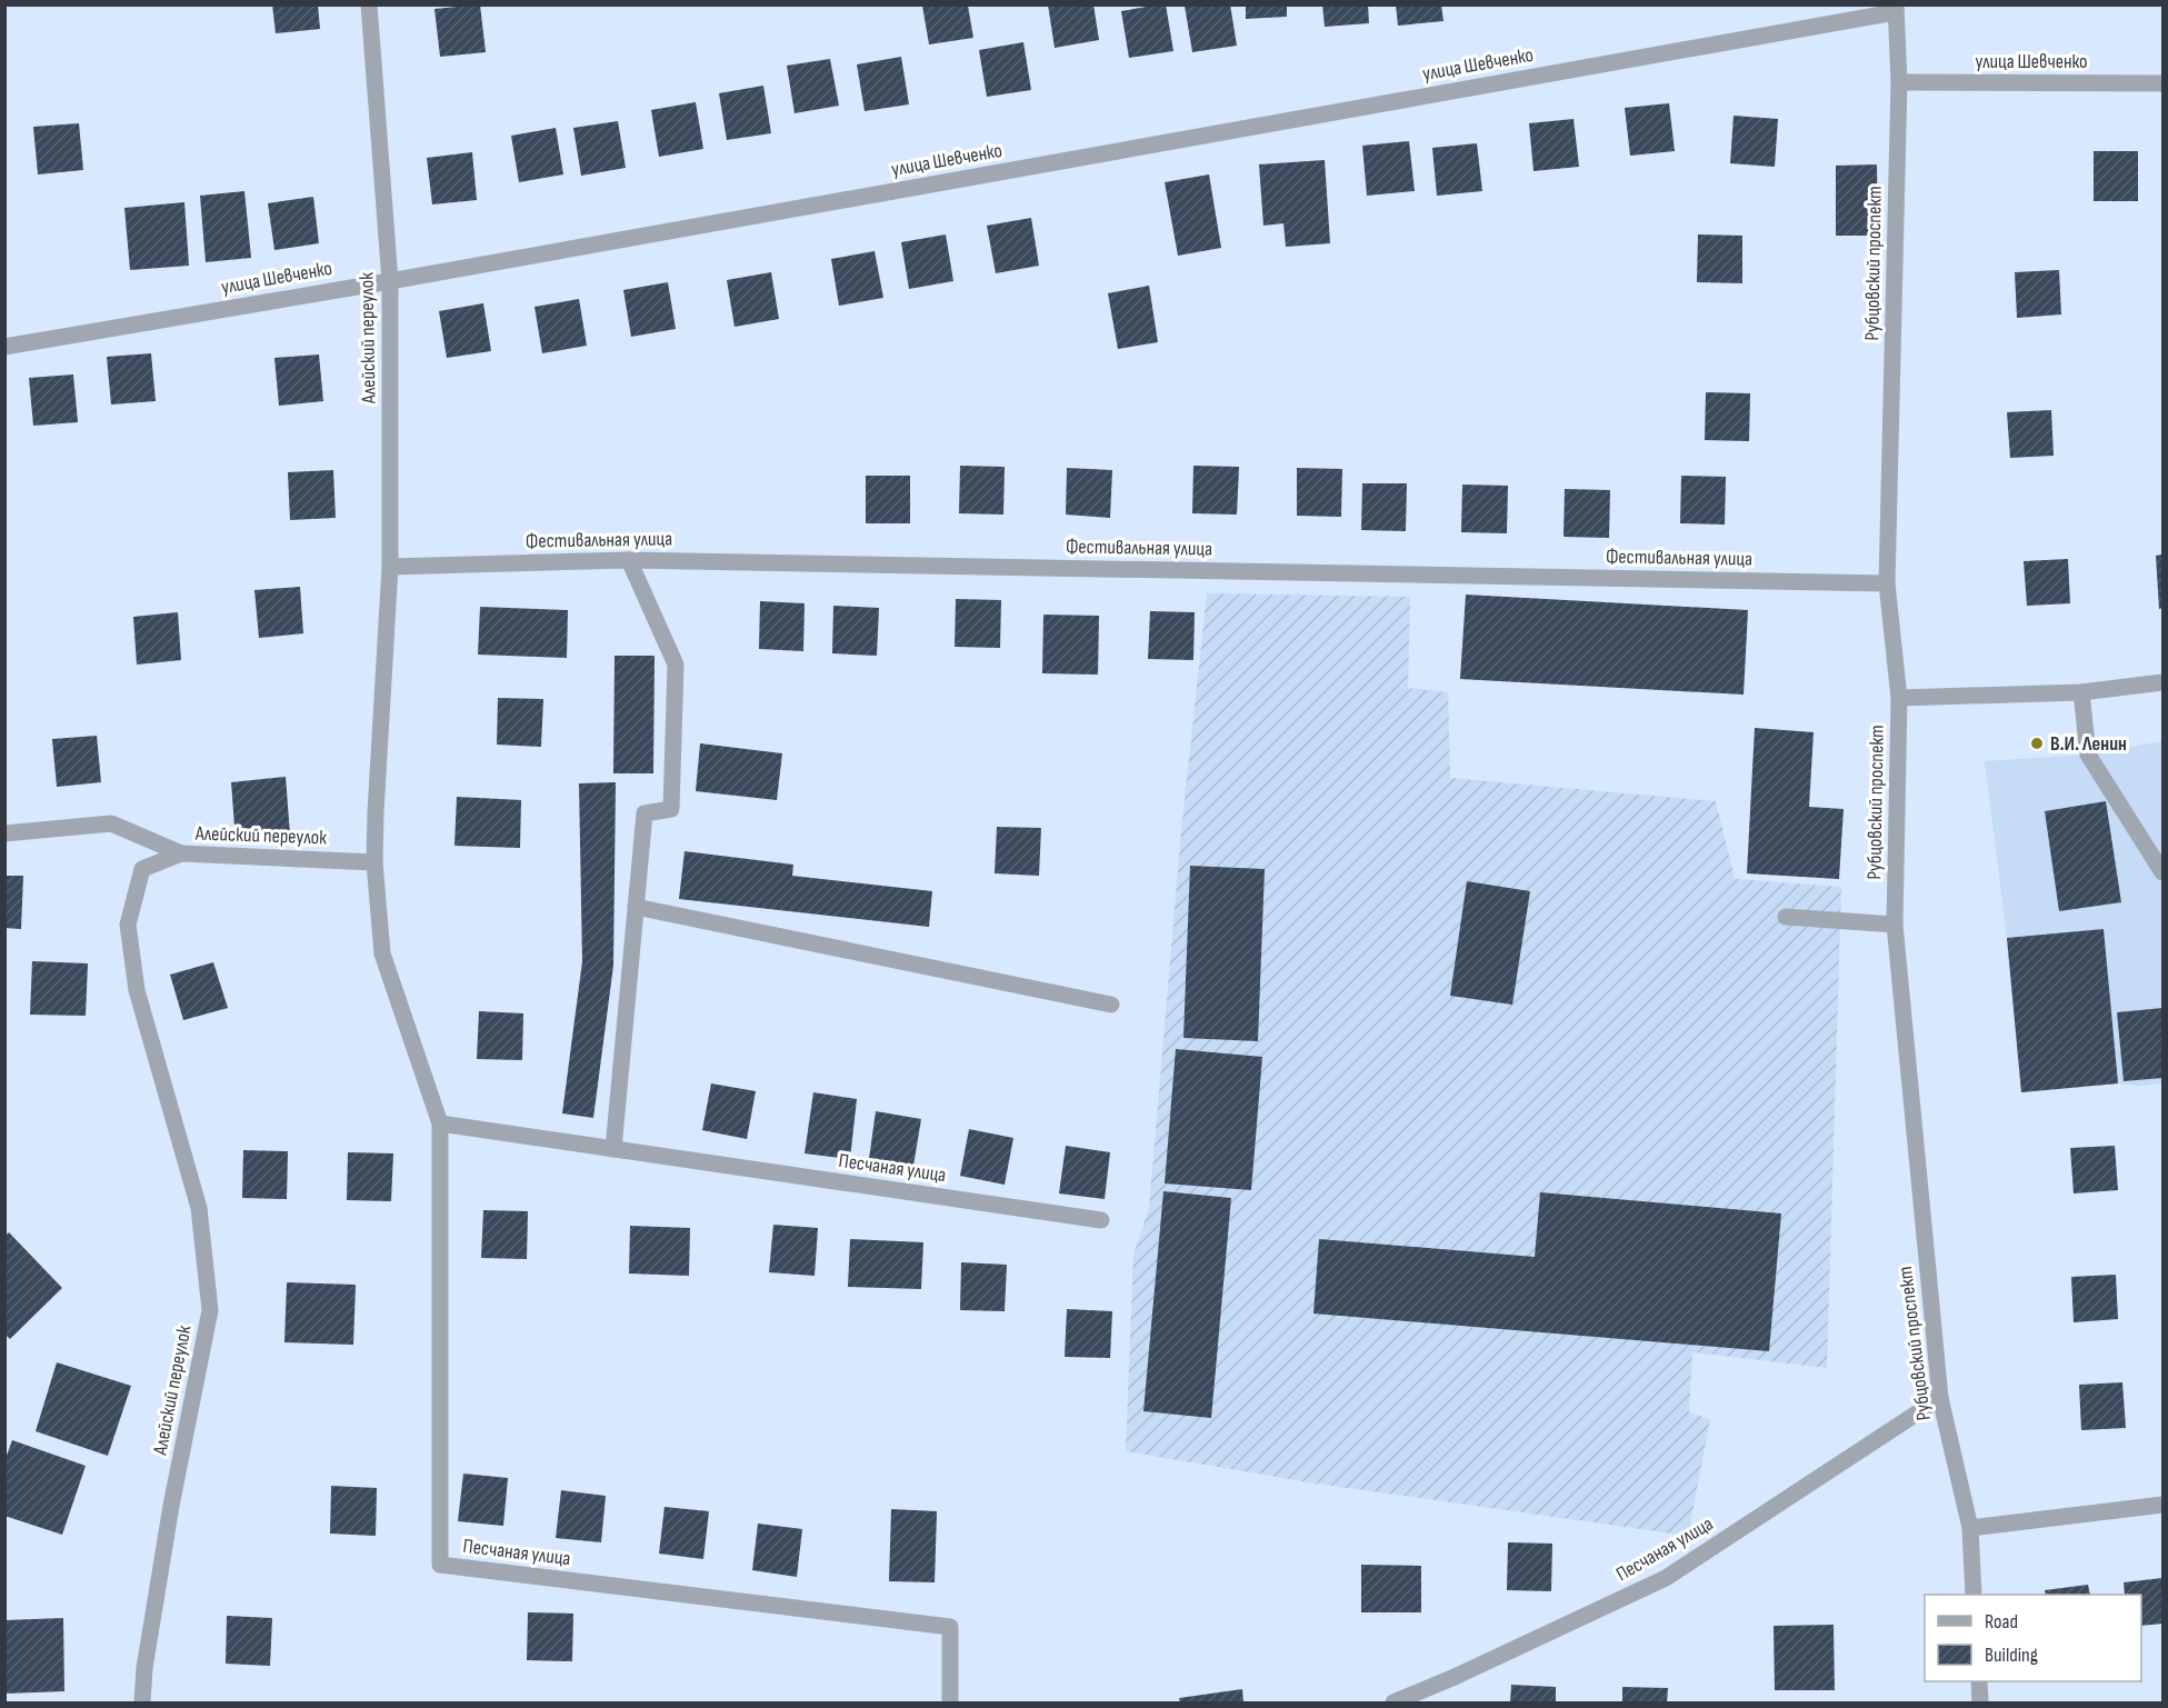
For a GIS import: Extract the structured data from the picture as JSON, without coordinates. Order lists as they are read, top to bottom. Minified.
{"streets":{"street":["улица Шевченко","Рубцовский проспект","Алейский переулок","Фестивальная улица","Песчаная улица"]},"crossings":[["улица Шевченко","Рубцовский проспект"],["улица Шевченко","Алейский переулок"],["Рубцовский проспект","Фестивальная улица"],["Рубцовский проспект","Песчаная улица"],["Алейский переулок","Фестивальная улица"],["Алейский переулок","Песчаная улица"]],"places":["В.И. Ленин"],"legend":["Road","Building"]}
